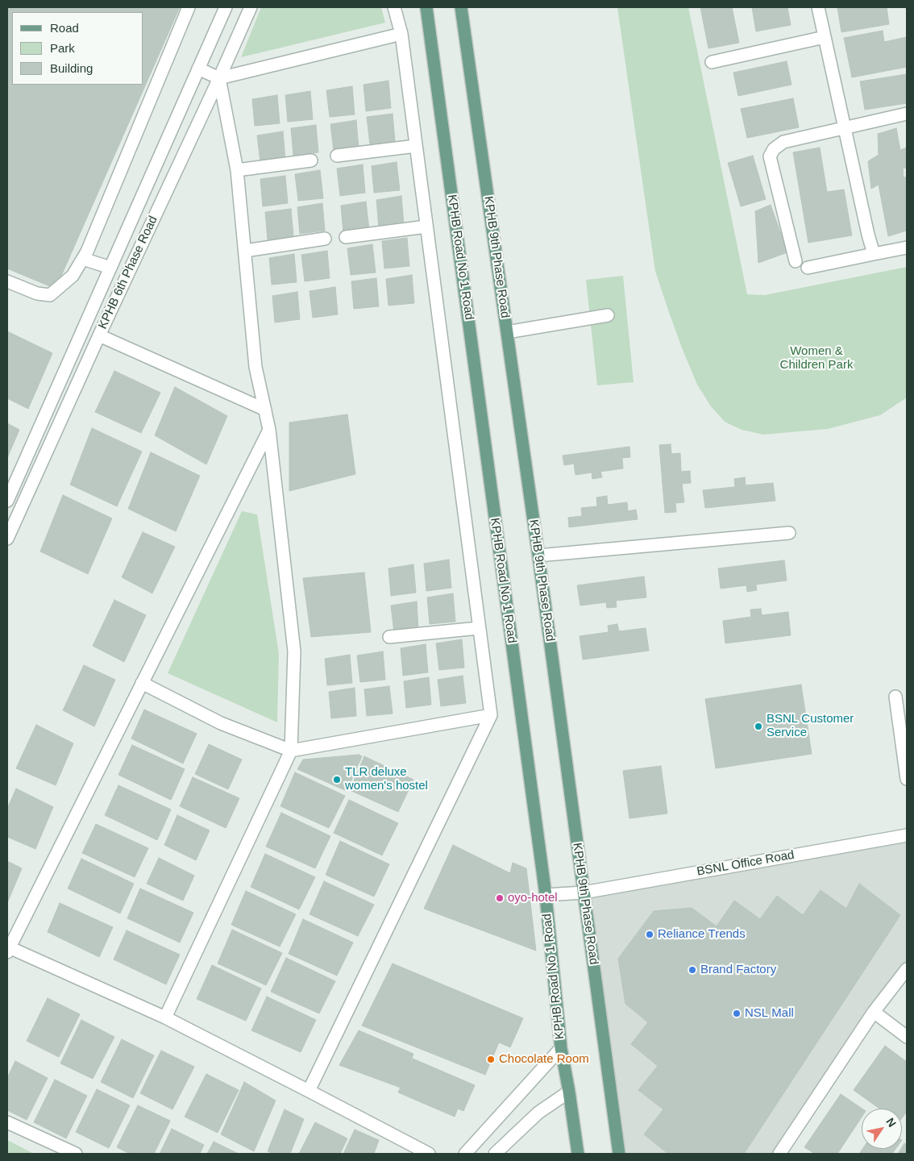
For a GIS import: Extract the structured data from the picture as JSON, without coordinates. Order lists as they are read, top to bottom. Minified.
{"streets":{"main road":["KPHB Road No 1 Road","KPHB 9th Phase Road"],"street":["KPHB 6th Phase Road","BSNL Office Road"]},"crossings":[["KPHB Road No 1 Road","BSNL Office Road"],["KPHB 9th Phase Road","BSNL Office Road"]],"parks":["Women & Children Park"],"places":["BSNL Customer Service","TLR deluxe women's hostel","oyo-hotel","Reliance Trends","Brand Factory","NSL Mall","Chocolate Room"],"legend":["Road","Park","Building"],"north":"top right"}
